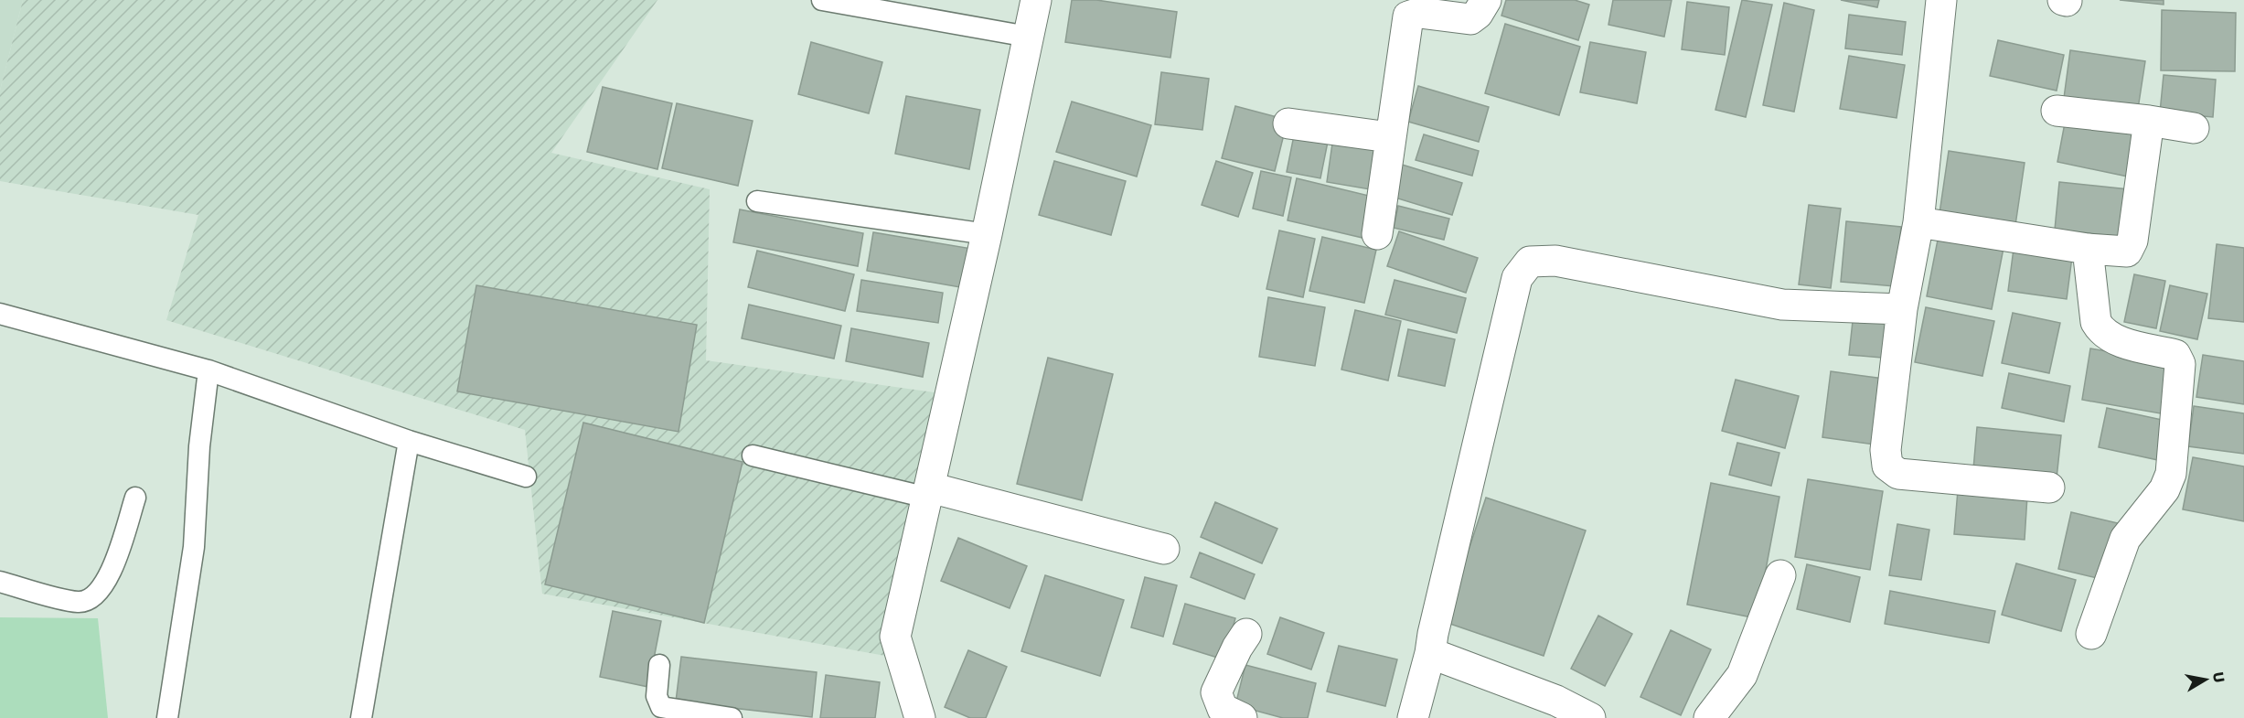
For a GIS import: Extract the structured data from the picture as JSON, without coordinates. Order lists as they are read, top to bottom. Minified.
{"north":"right"}
